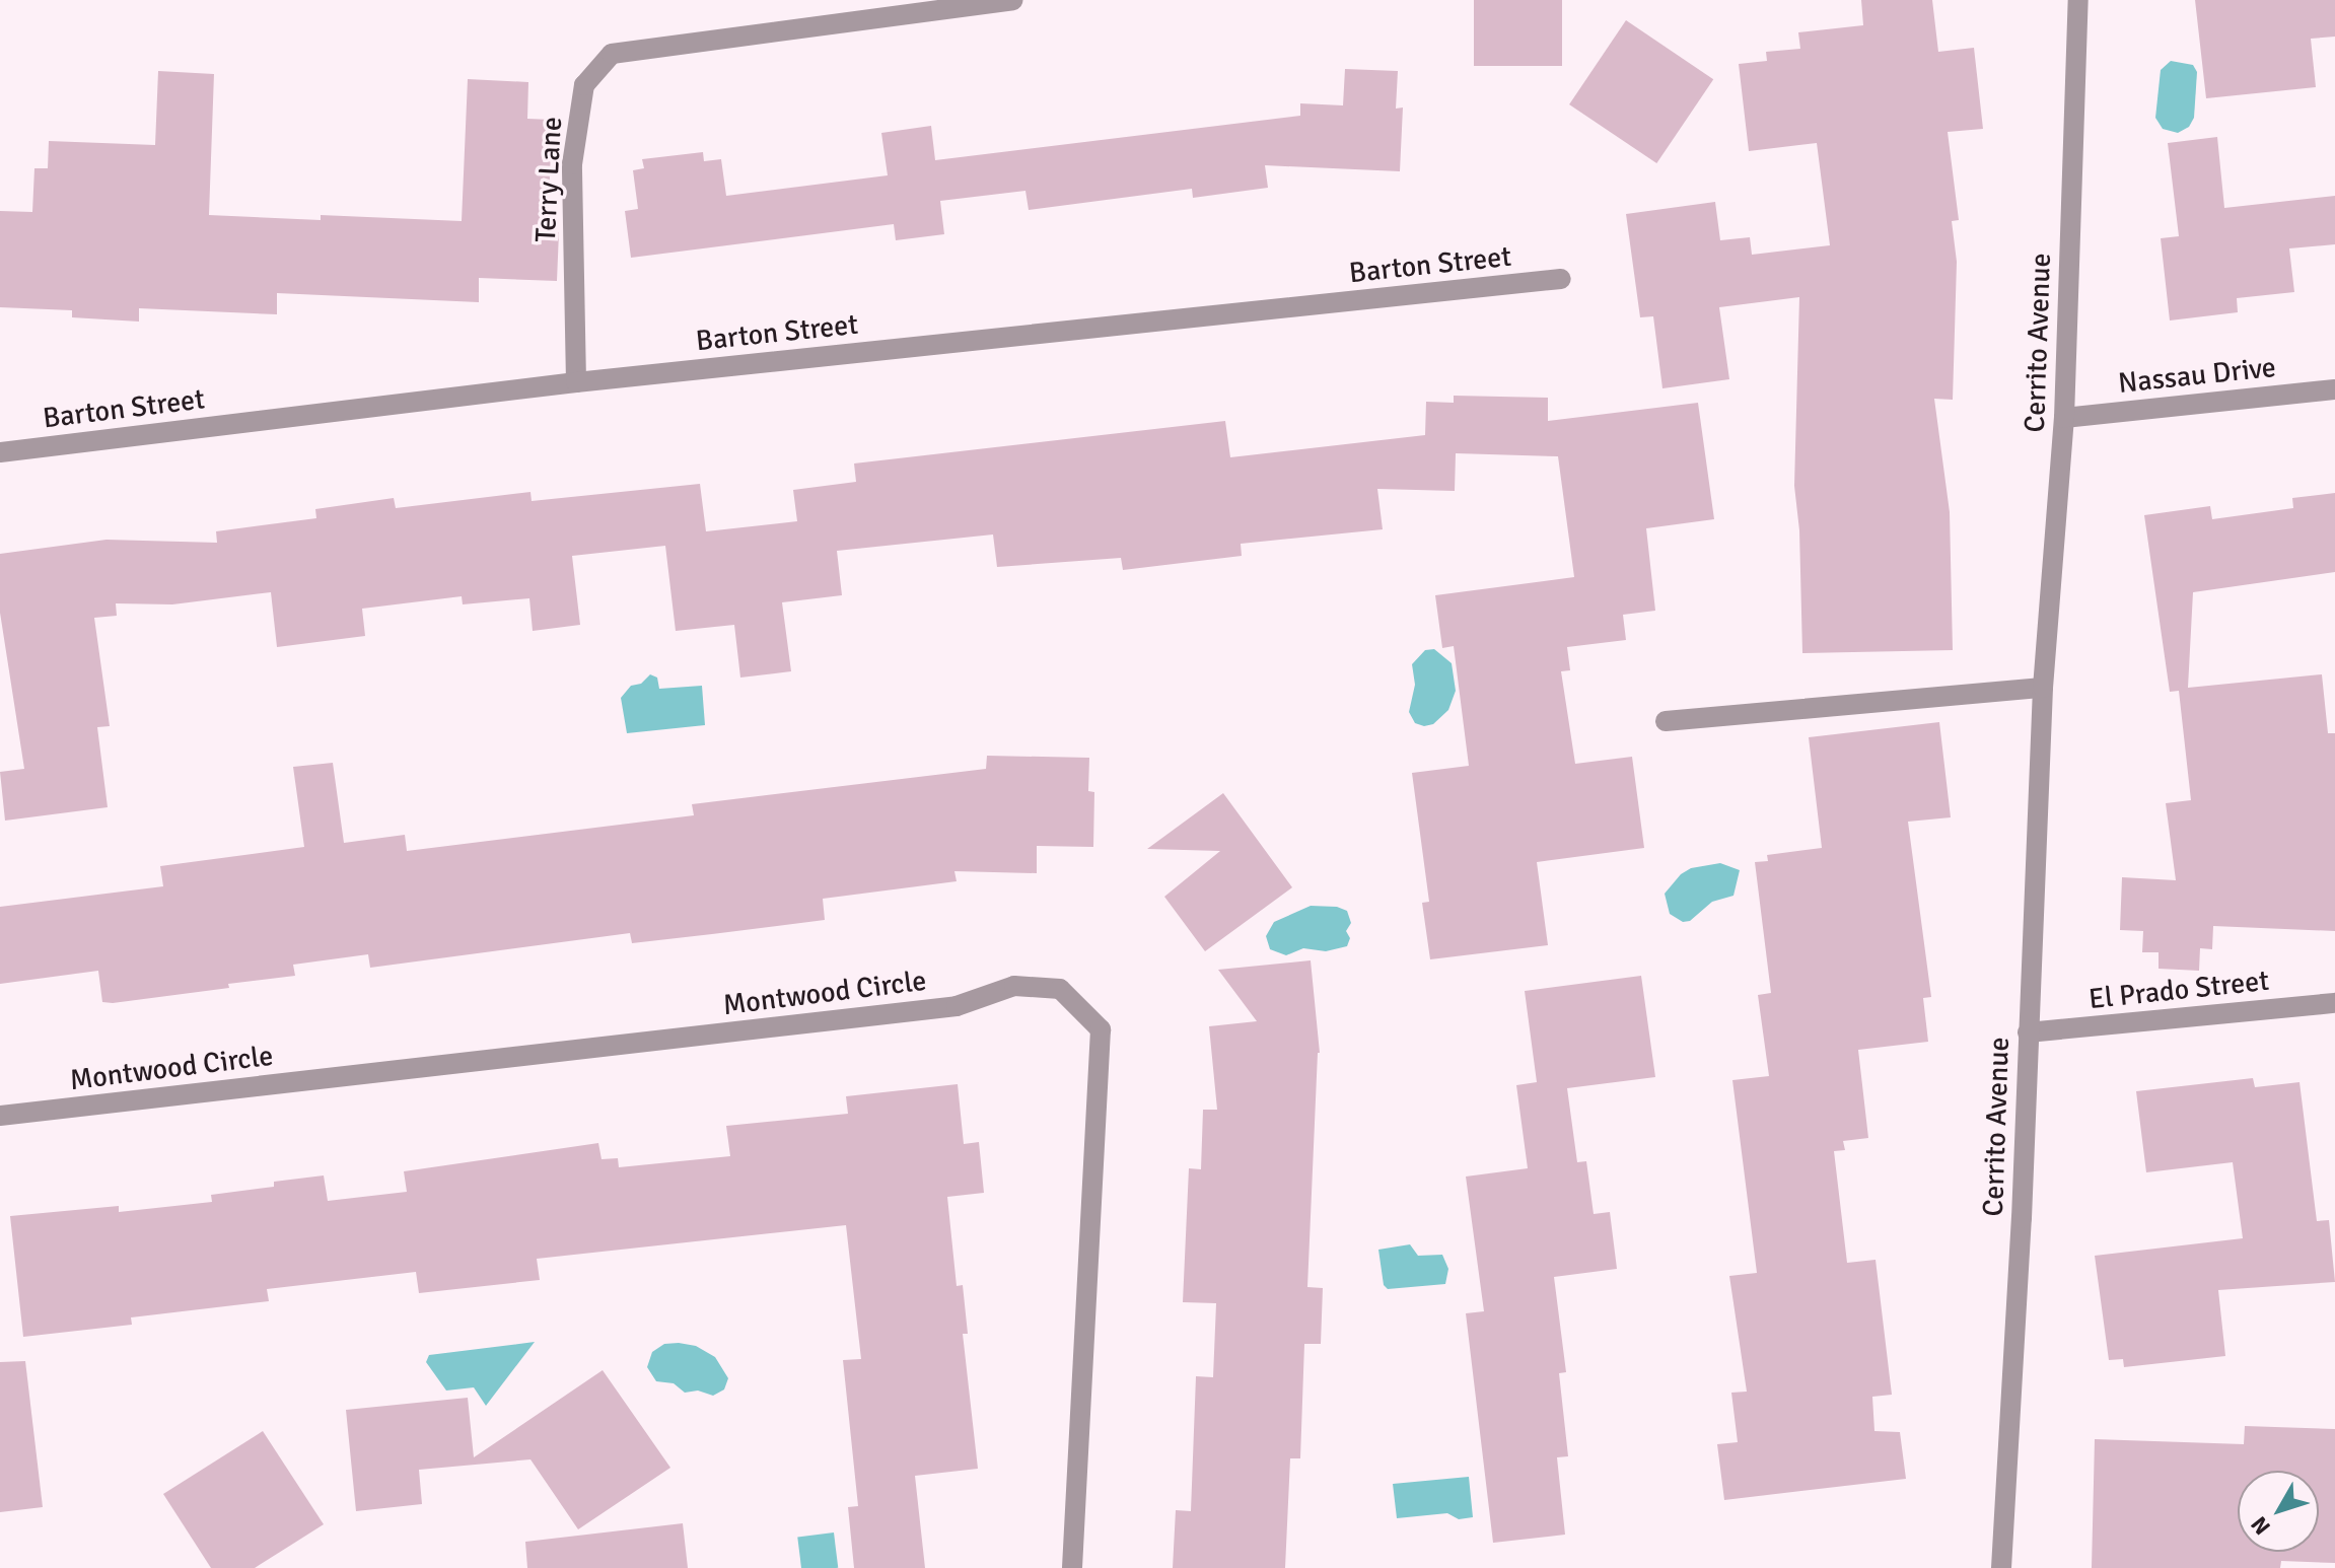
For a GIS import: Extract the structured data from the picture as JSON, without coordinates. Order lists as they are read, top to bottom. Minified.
{"streets":{"street":["Terry Lane","Barton Street","Cerrito Avenue","Nassau Drive","El Prado Street","Montwood Circle"]},"crossings":[["Terry Lane","Barton Street"],["Cerrito Avenue","Nassau Drive"],["Cerrito Avenue","El Prado Street"]],"north":"bottom left"}
